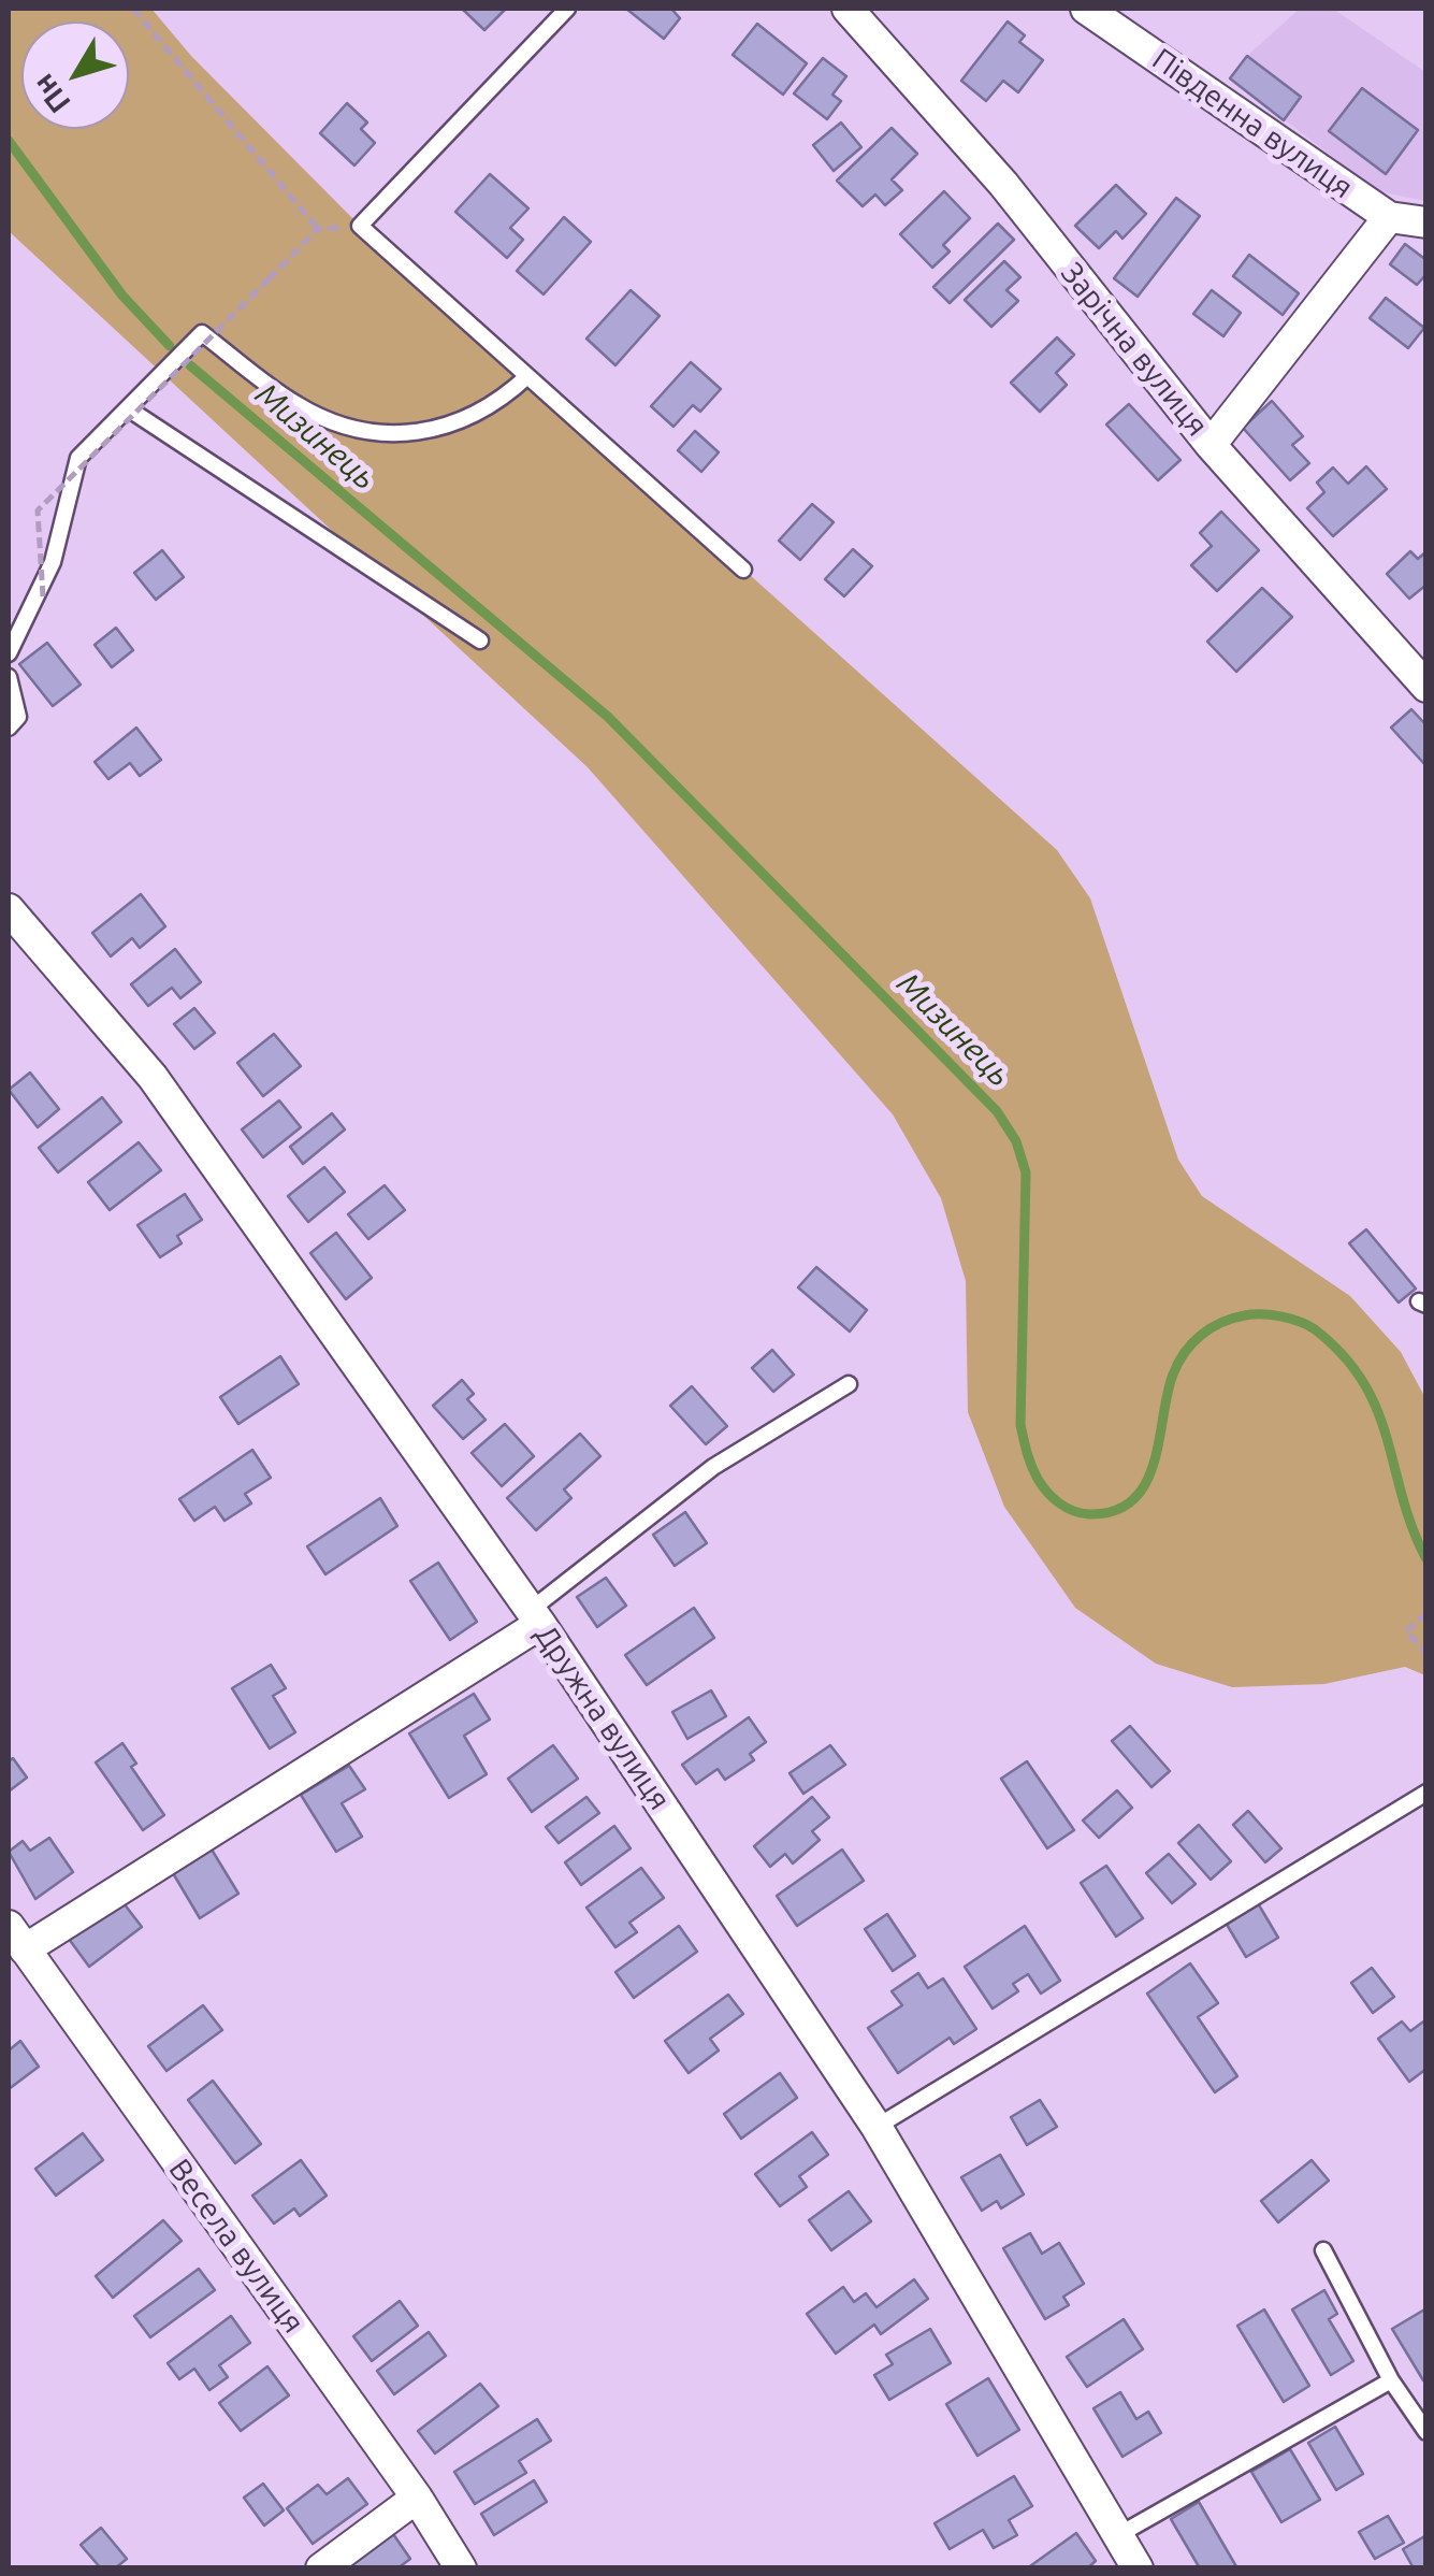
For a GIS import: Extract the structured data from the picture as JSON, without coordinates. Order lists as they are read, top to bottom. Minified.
{"streets":{"street":["Південна вулиця","Зарічна вулиця","Дружна вулиця","Весела вулиця"]},"water":["Мизинець"],"north":"bottom left"}
